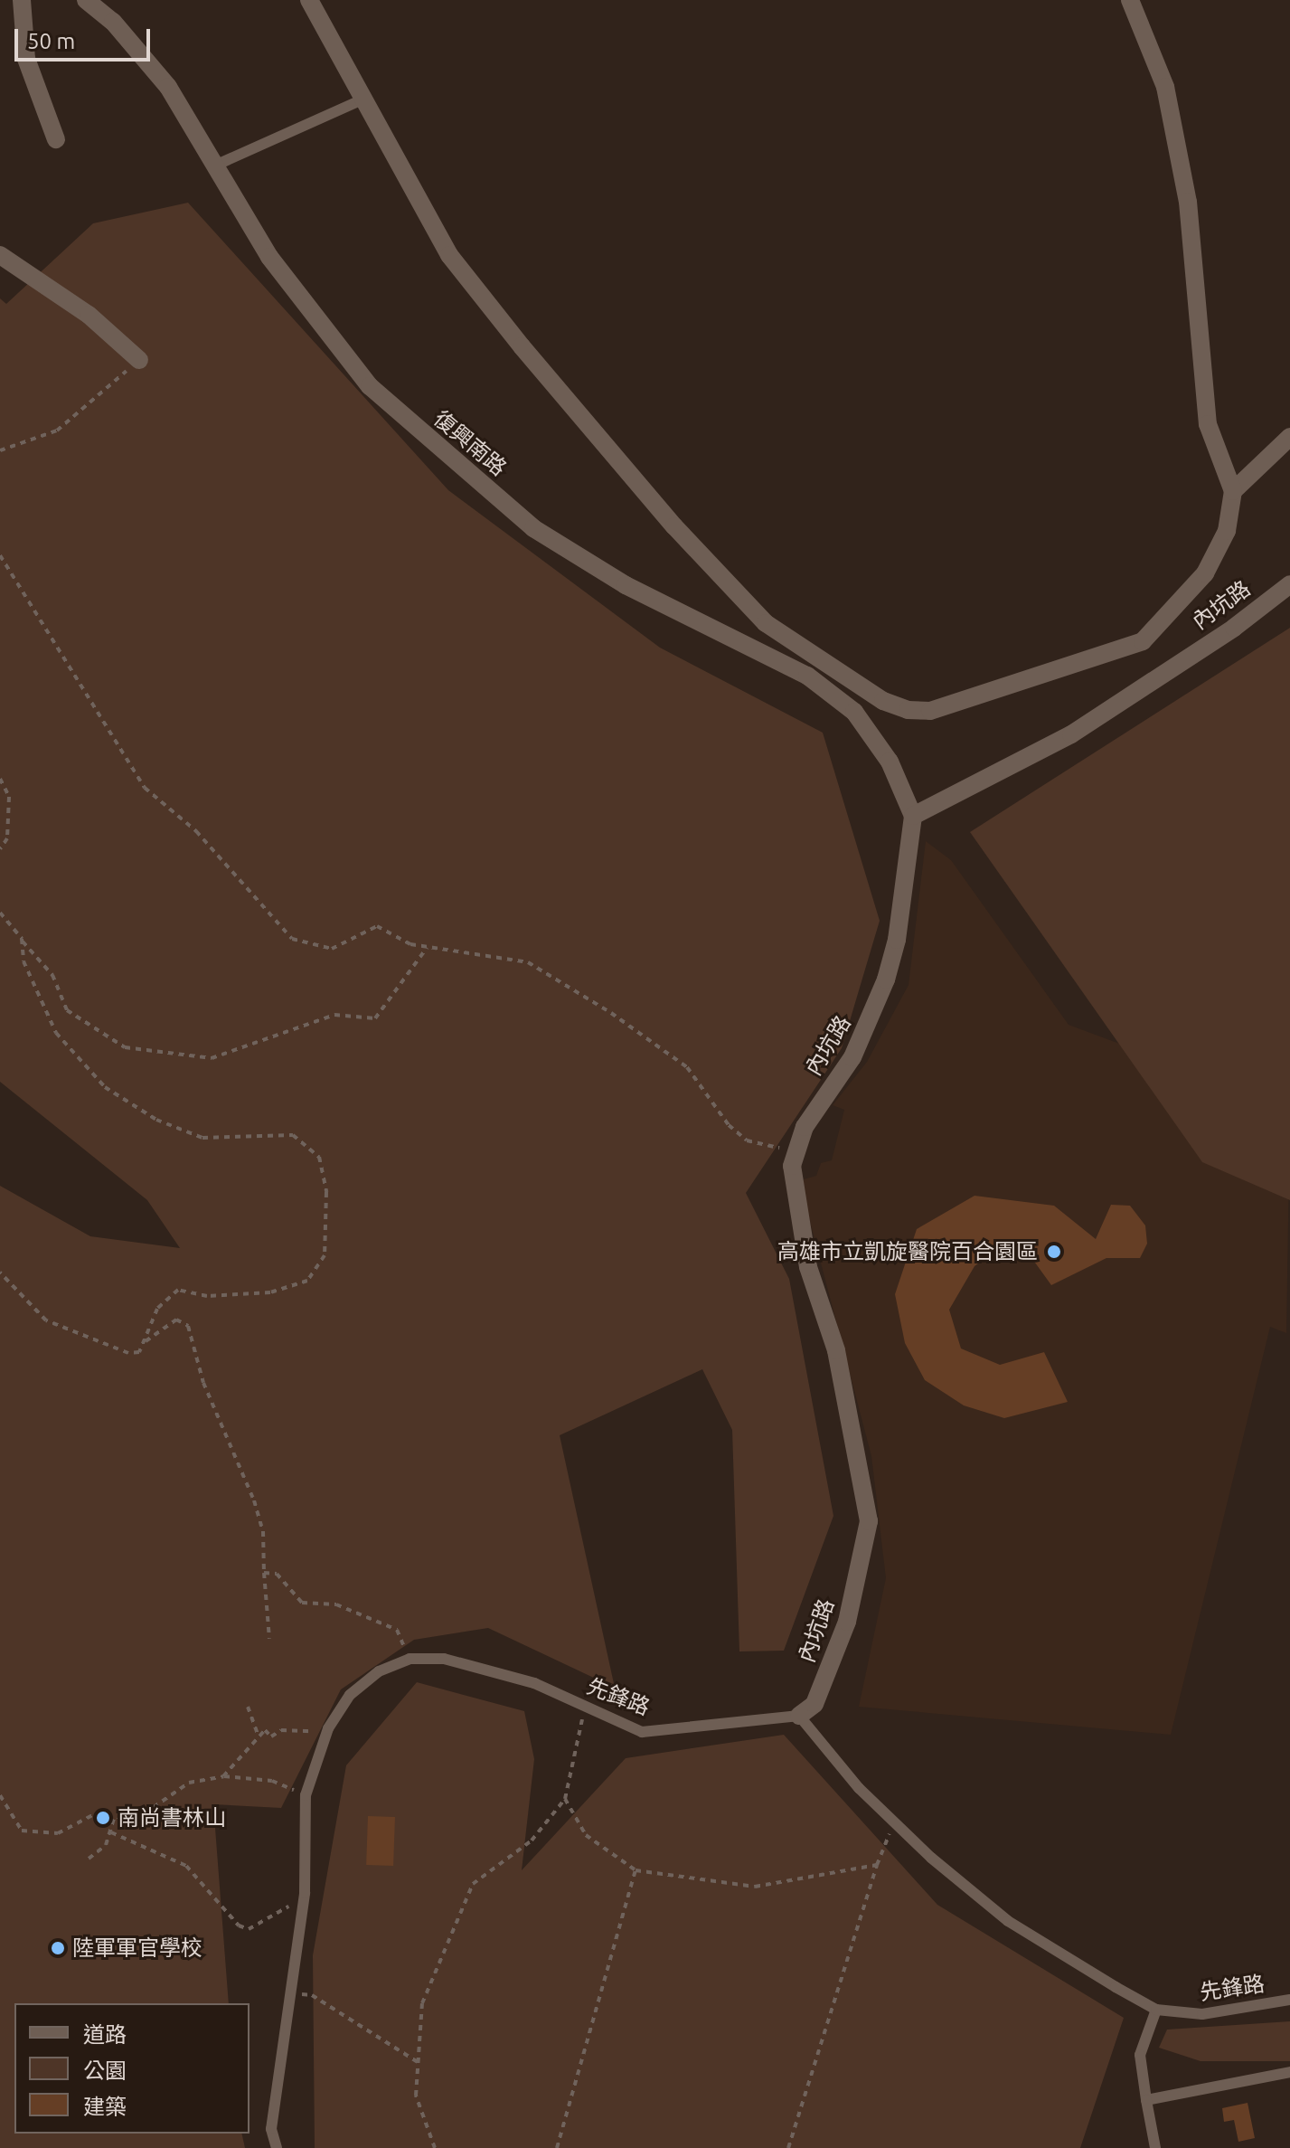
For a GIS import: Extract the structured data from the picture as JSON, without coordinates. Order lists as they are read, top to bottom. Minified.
{"streets":{"street":["復興南路","內坑路"],"lane":["先鋒路"]},"crossings":[["復興南路","內坑路"],["內坑路","先鋒路"]],"places":["高雄市立凱旋醫院百合園區","南尚書林山","陸軍軍官學校"],"legend":["道路","公園","建築"],"scale_bar":"50 m"}
